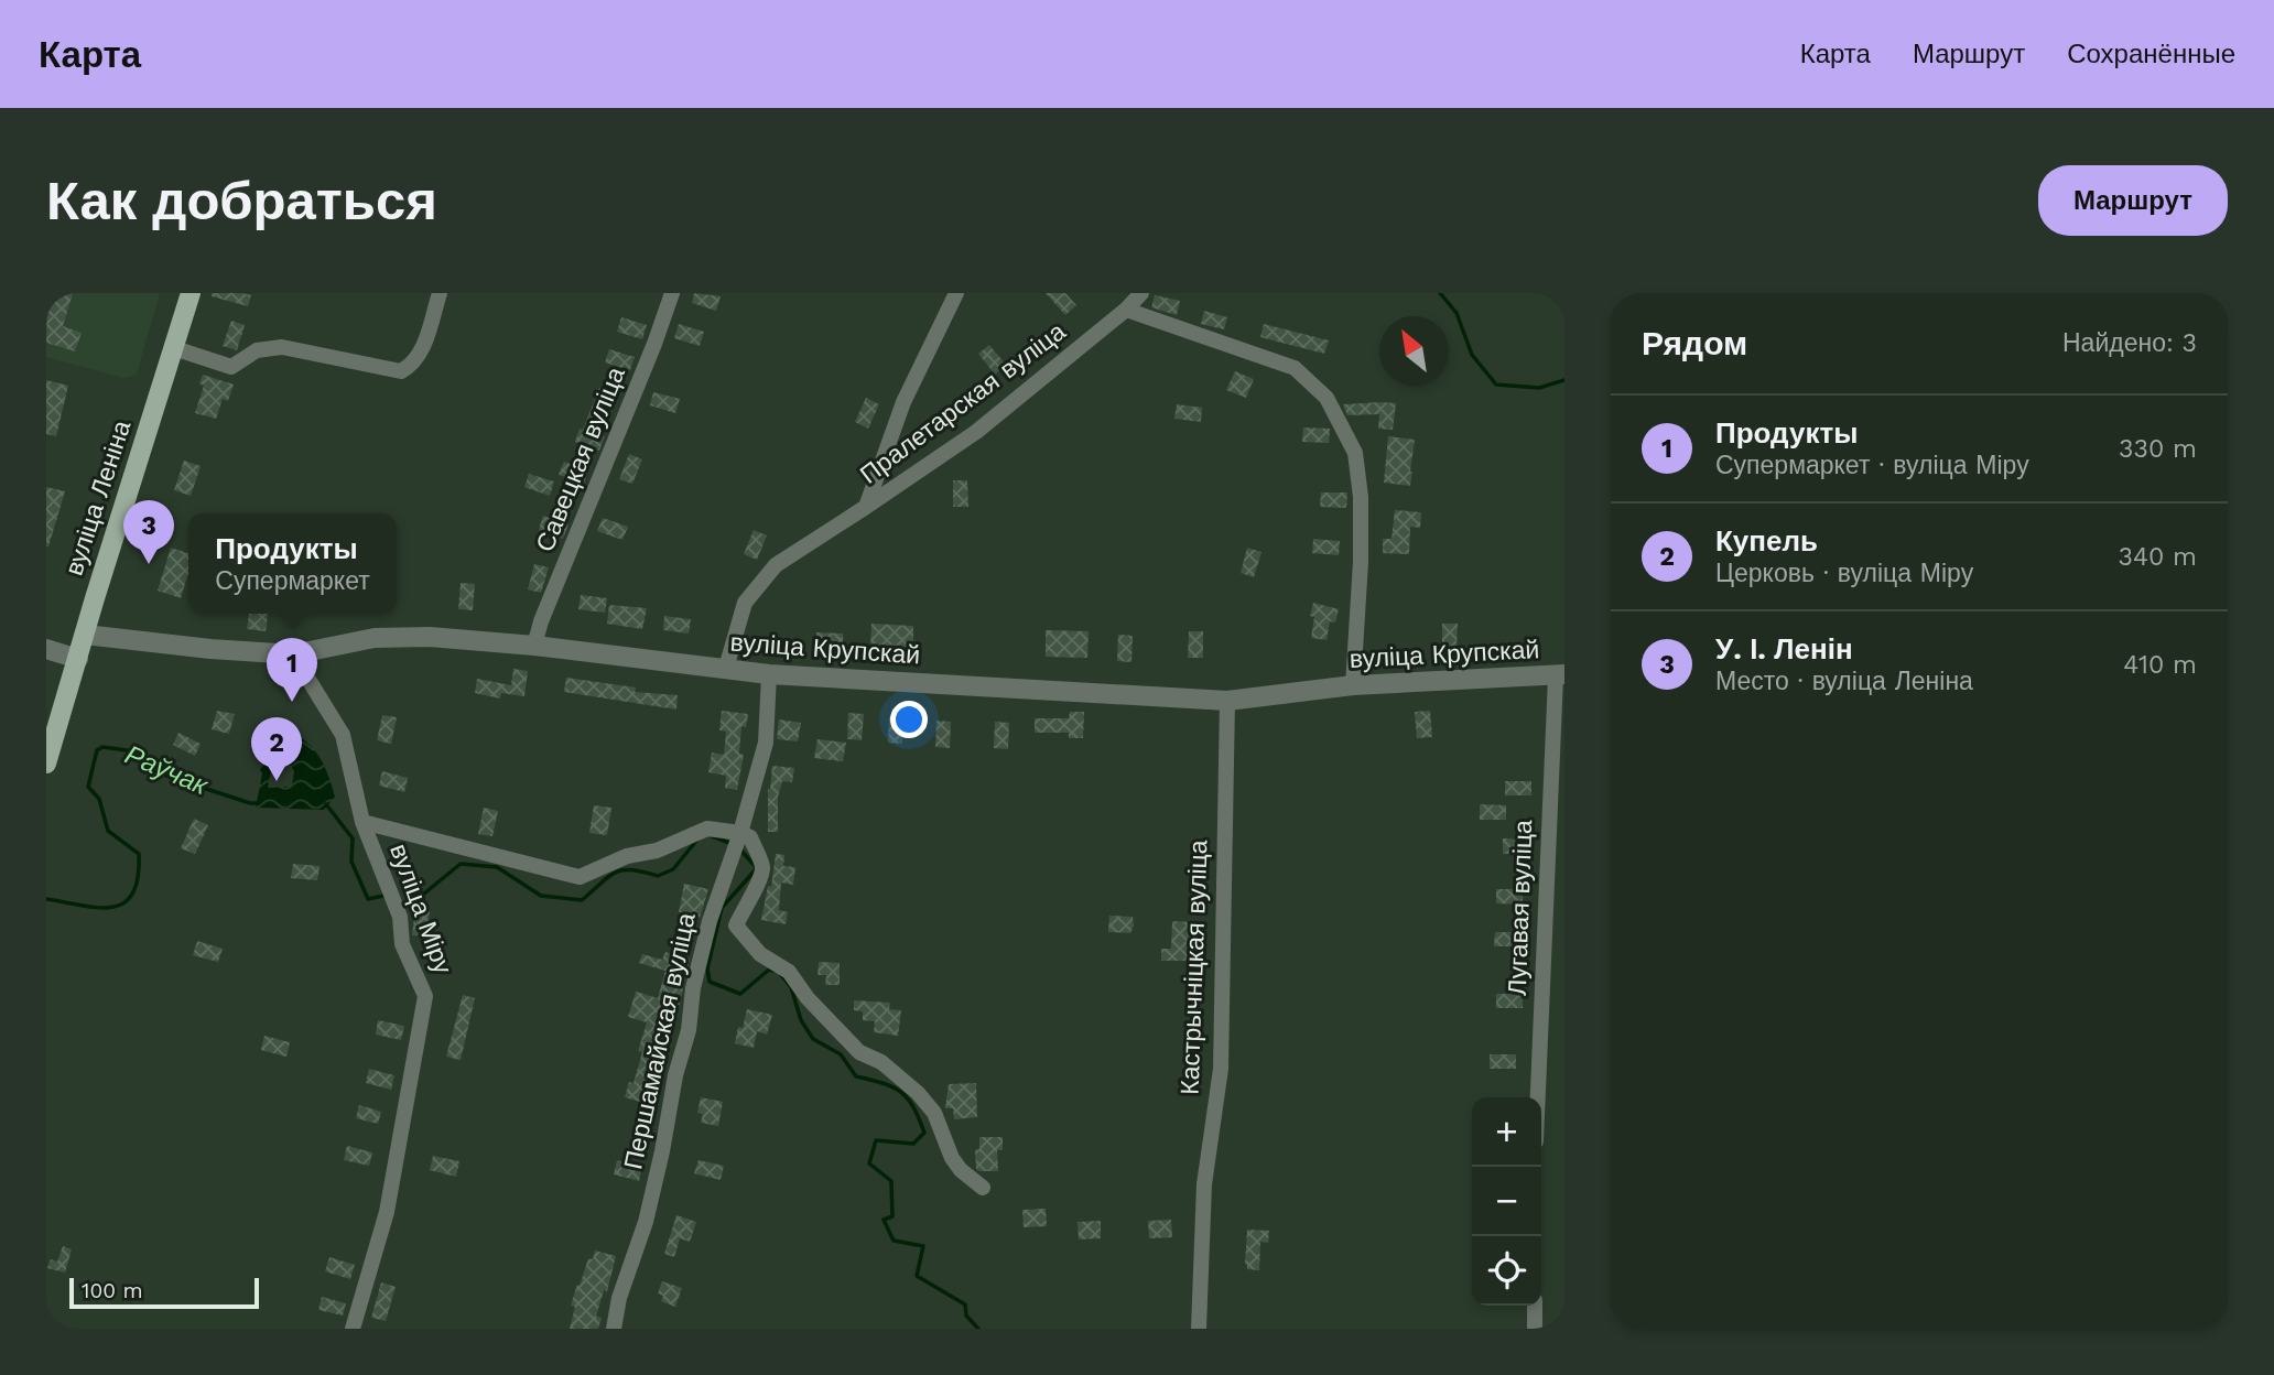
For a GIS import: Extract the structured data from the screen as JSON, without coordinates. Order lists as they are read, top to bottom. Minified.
{"streets":{"main road":["вуліца Леніна"],"street":["Пралетарская вуліца","Савецкая вуліца","вуліца Крупскай","Лугавая вуліца","вуліца Міру","Кастрычніцкая вуліца","Першамайская вуліца"]},"crossings":[["Пралетарская вуліца","вуліца Крупскай"],["Савецкая вуліца","вуліца Крупскай"],["вуліца Леніна","вуліца Крупскай"],["вуліца Крупскай","Лугавая вуліца"],["вуліца Крупскай","вуліца Міру"],["вуліца Крупскай","Кастрычніцкая вуліца"],["вуліца Крупскай","Першамайская вуліца"]],"water":["Раўчак"],"scale_bar":"100 m","north":"top left","page":{"header":"Карта","nav":["Карта","Маршрут","Сохранённые"],"buttons":"Маршрут","title":"Как добраться","heading":["Рядом","Найдено: 3"],"list":[{"mark":"1","name":"Продукты","note":"Супермаркет · вуліца Міру","value":"330 m"},{"mark":"2","name":"Купель","note":"Церковь · вуліца Міру","value":"340 m"},{"mark":"3","name":"У. І. Ленін","note":"Место · вуліца Леніна","value":"410 m"}],"pins":["3","1","2"],"popup":["Продукты","Супермаркет"],"map_buttons":["+","−"],"scale":"100 m"}}
